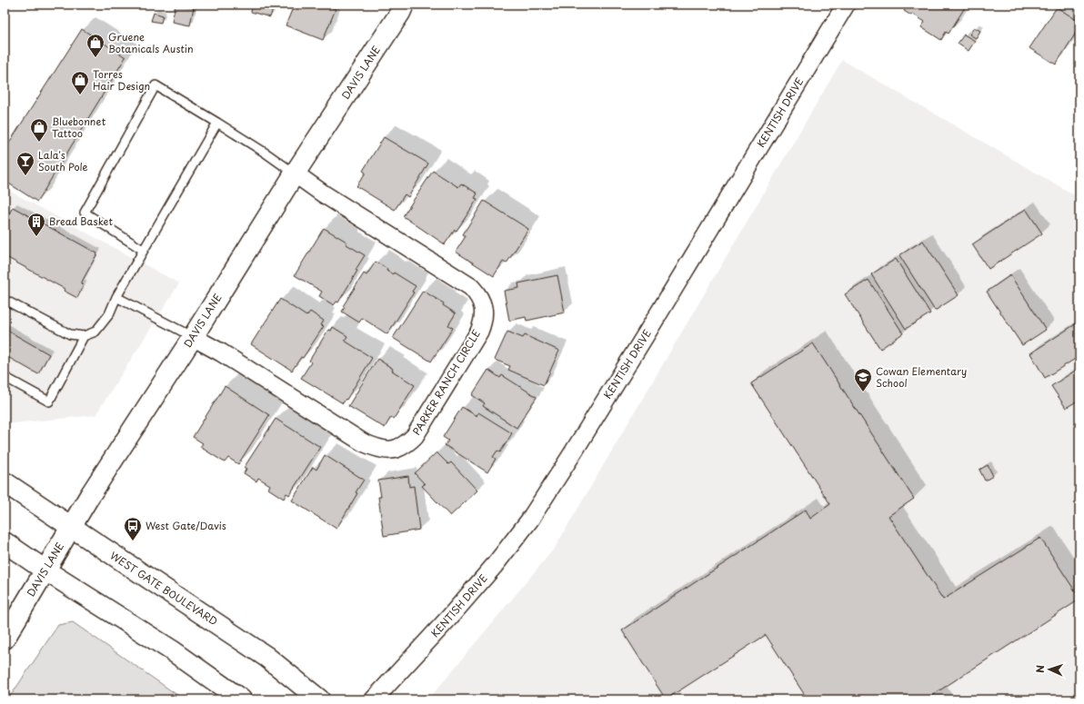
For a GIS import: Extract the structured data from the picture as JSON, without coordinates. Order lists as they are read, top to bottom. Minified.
{"streets":{"street":["DAVIS LANE","KENTISH DRIVE","PARKER RANCH CIRCLE","WEST GATE BOULEVARD"]},"crossings":[["DAVIS LANE","PARKER RANCH CIRCLE"],["DAVIS LANE","WEST GATE BOULEVARD"]],"places":{"shop":["Gruene Botanicals Austin","Torres Hair Design","Bluebonnet Tattoo"],"bar":["Lala's South Pole"],"building":["Bread Basket"],"school or university":["Cowan Elementary School"],"bus stop":["West Gate/Davis"]},"north":"left"}
